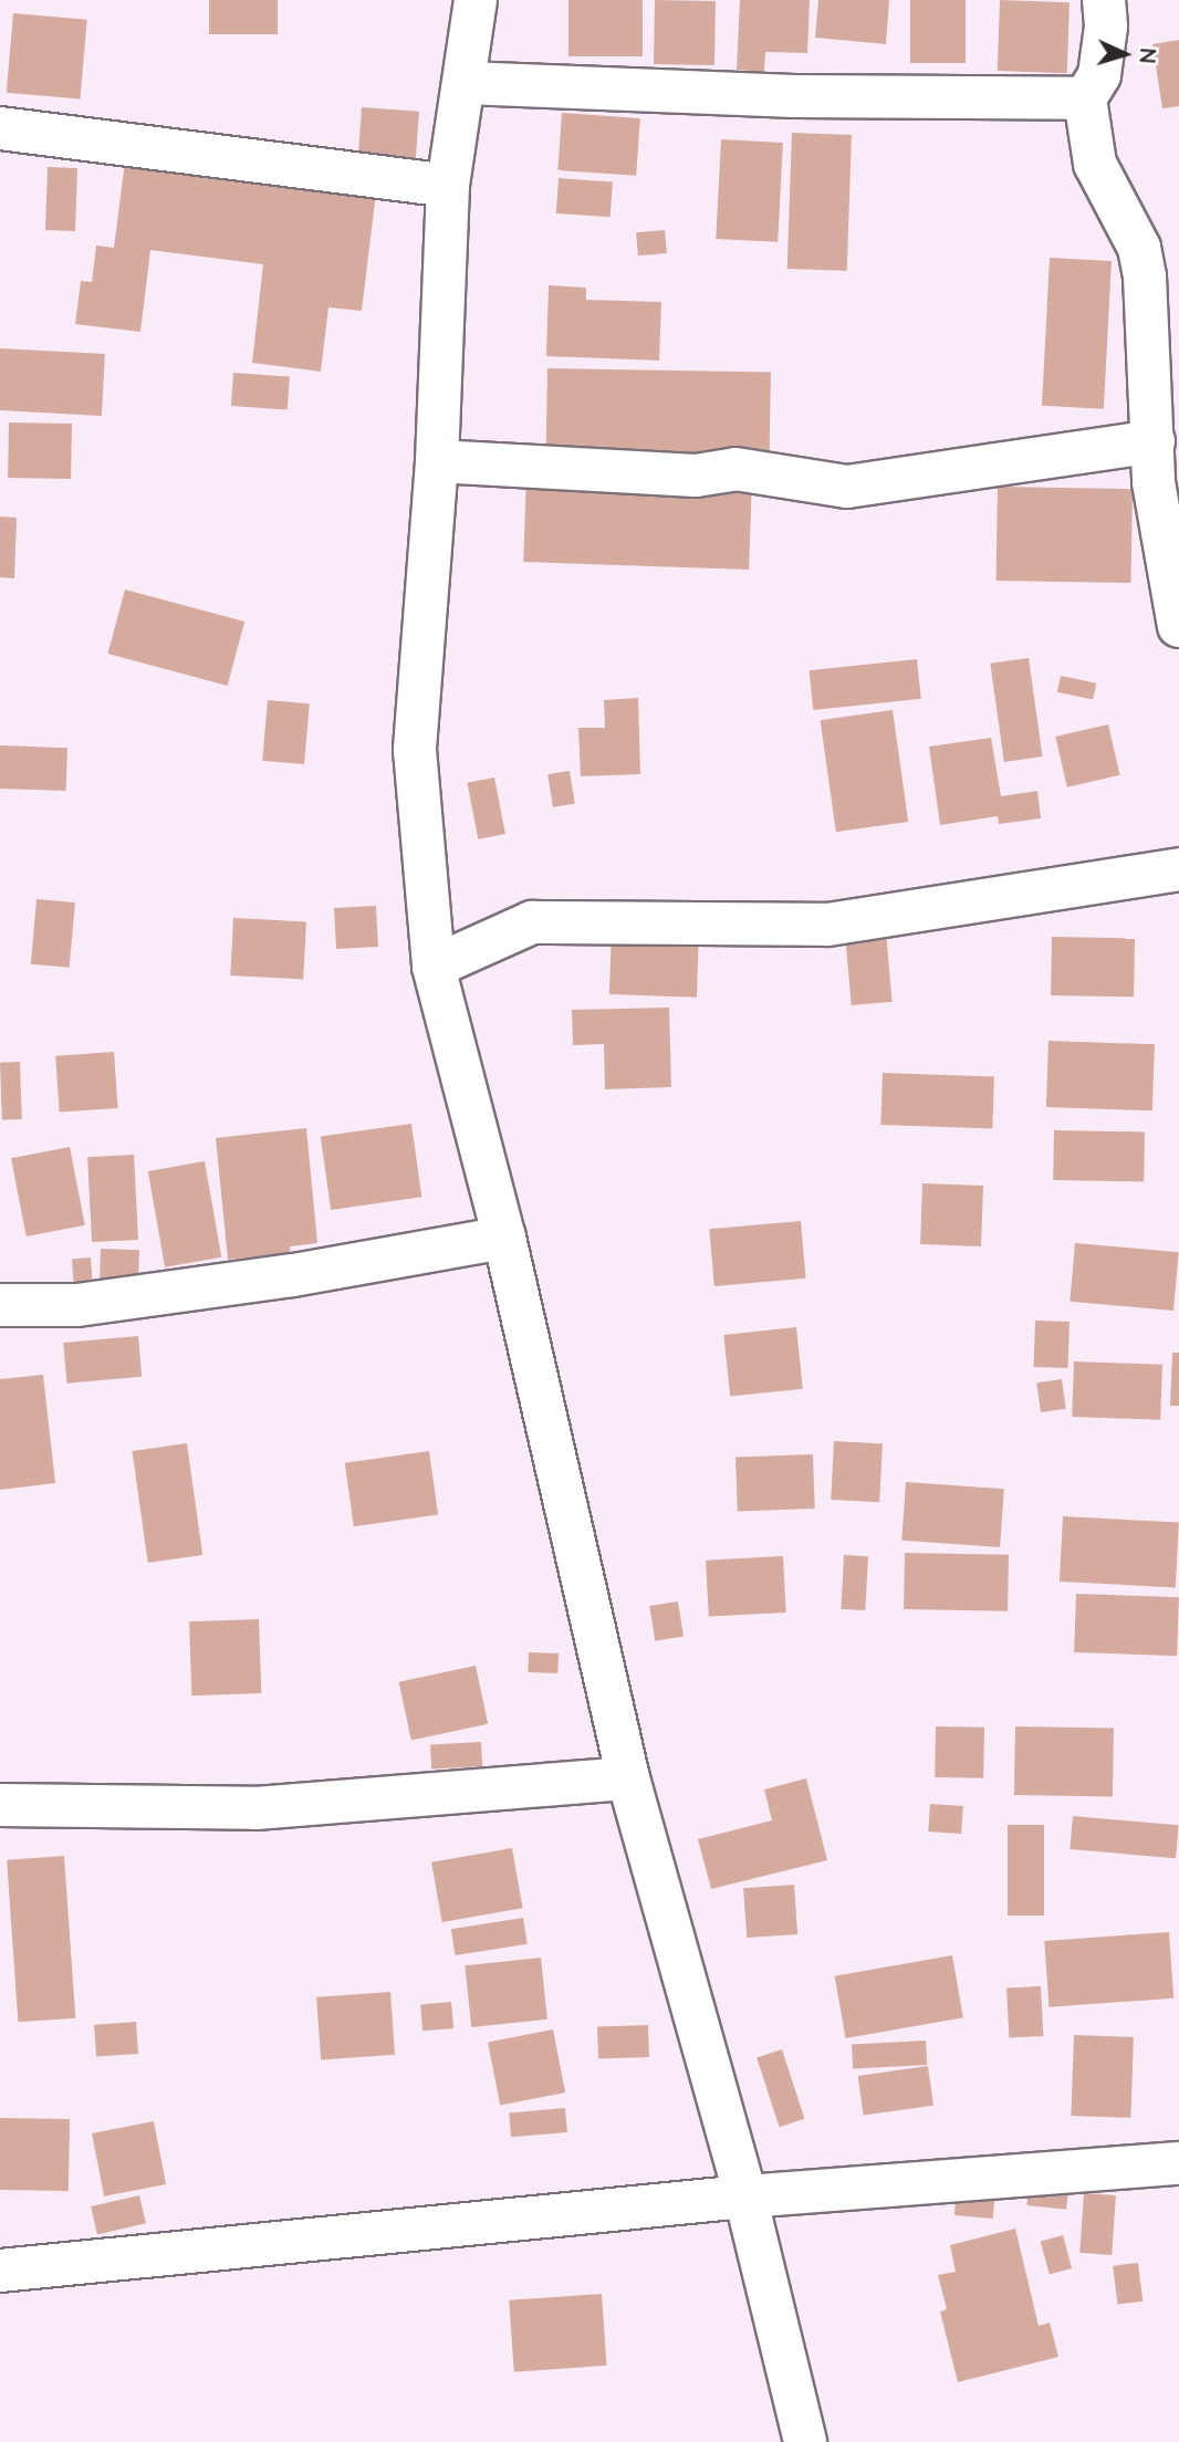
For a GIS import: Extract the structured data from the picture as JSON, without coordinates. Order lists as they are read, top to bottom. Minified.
{"north":"right"}
